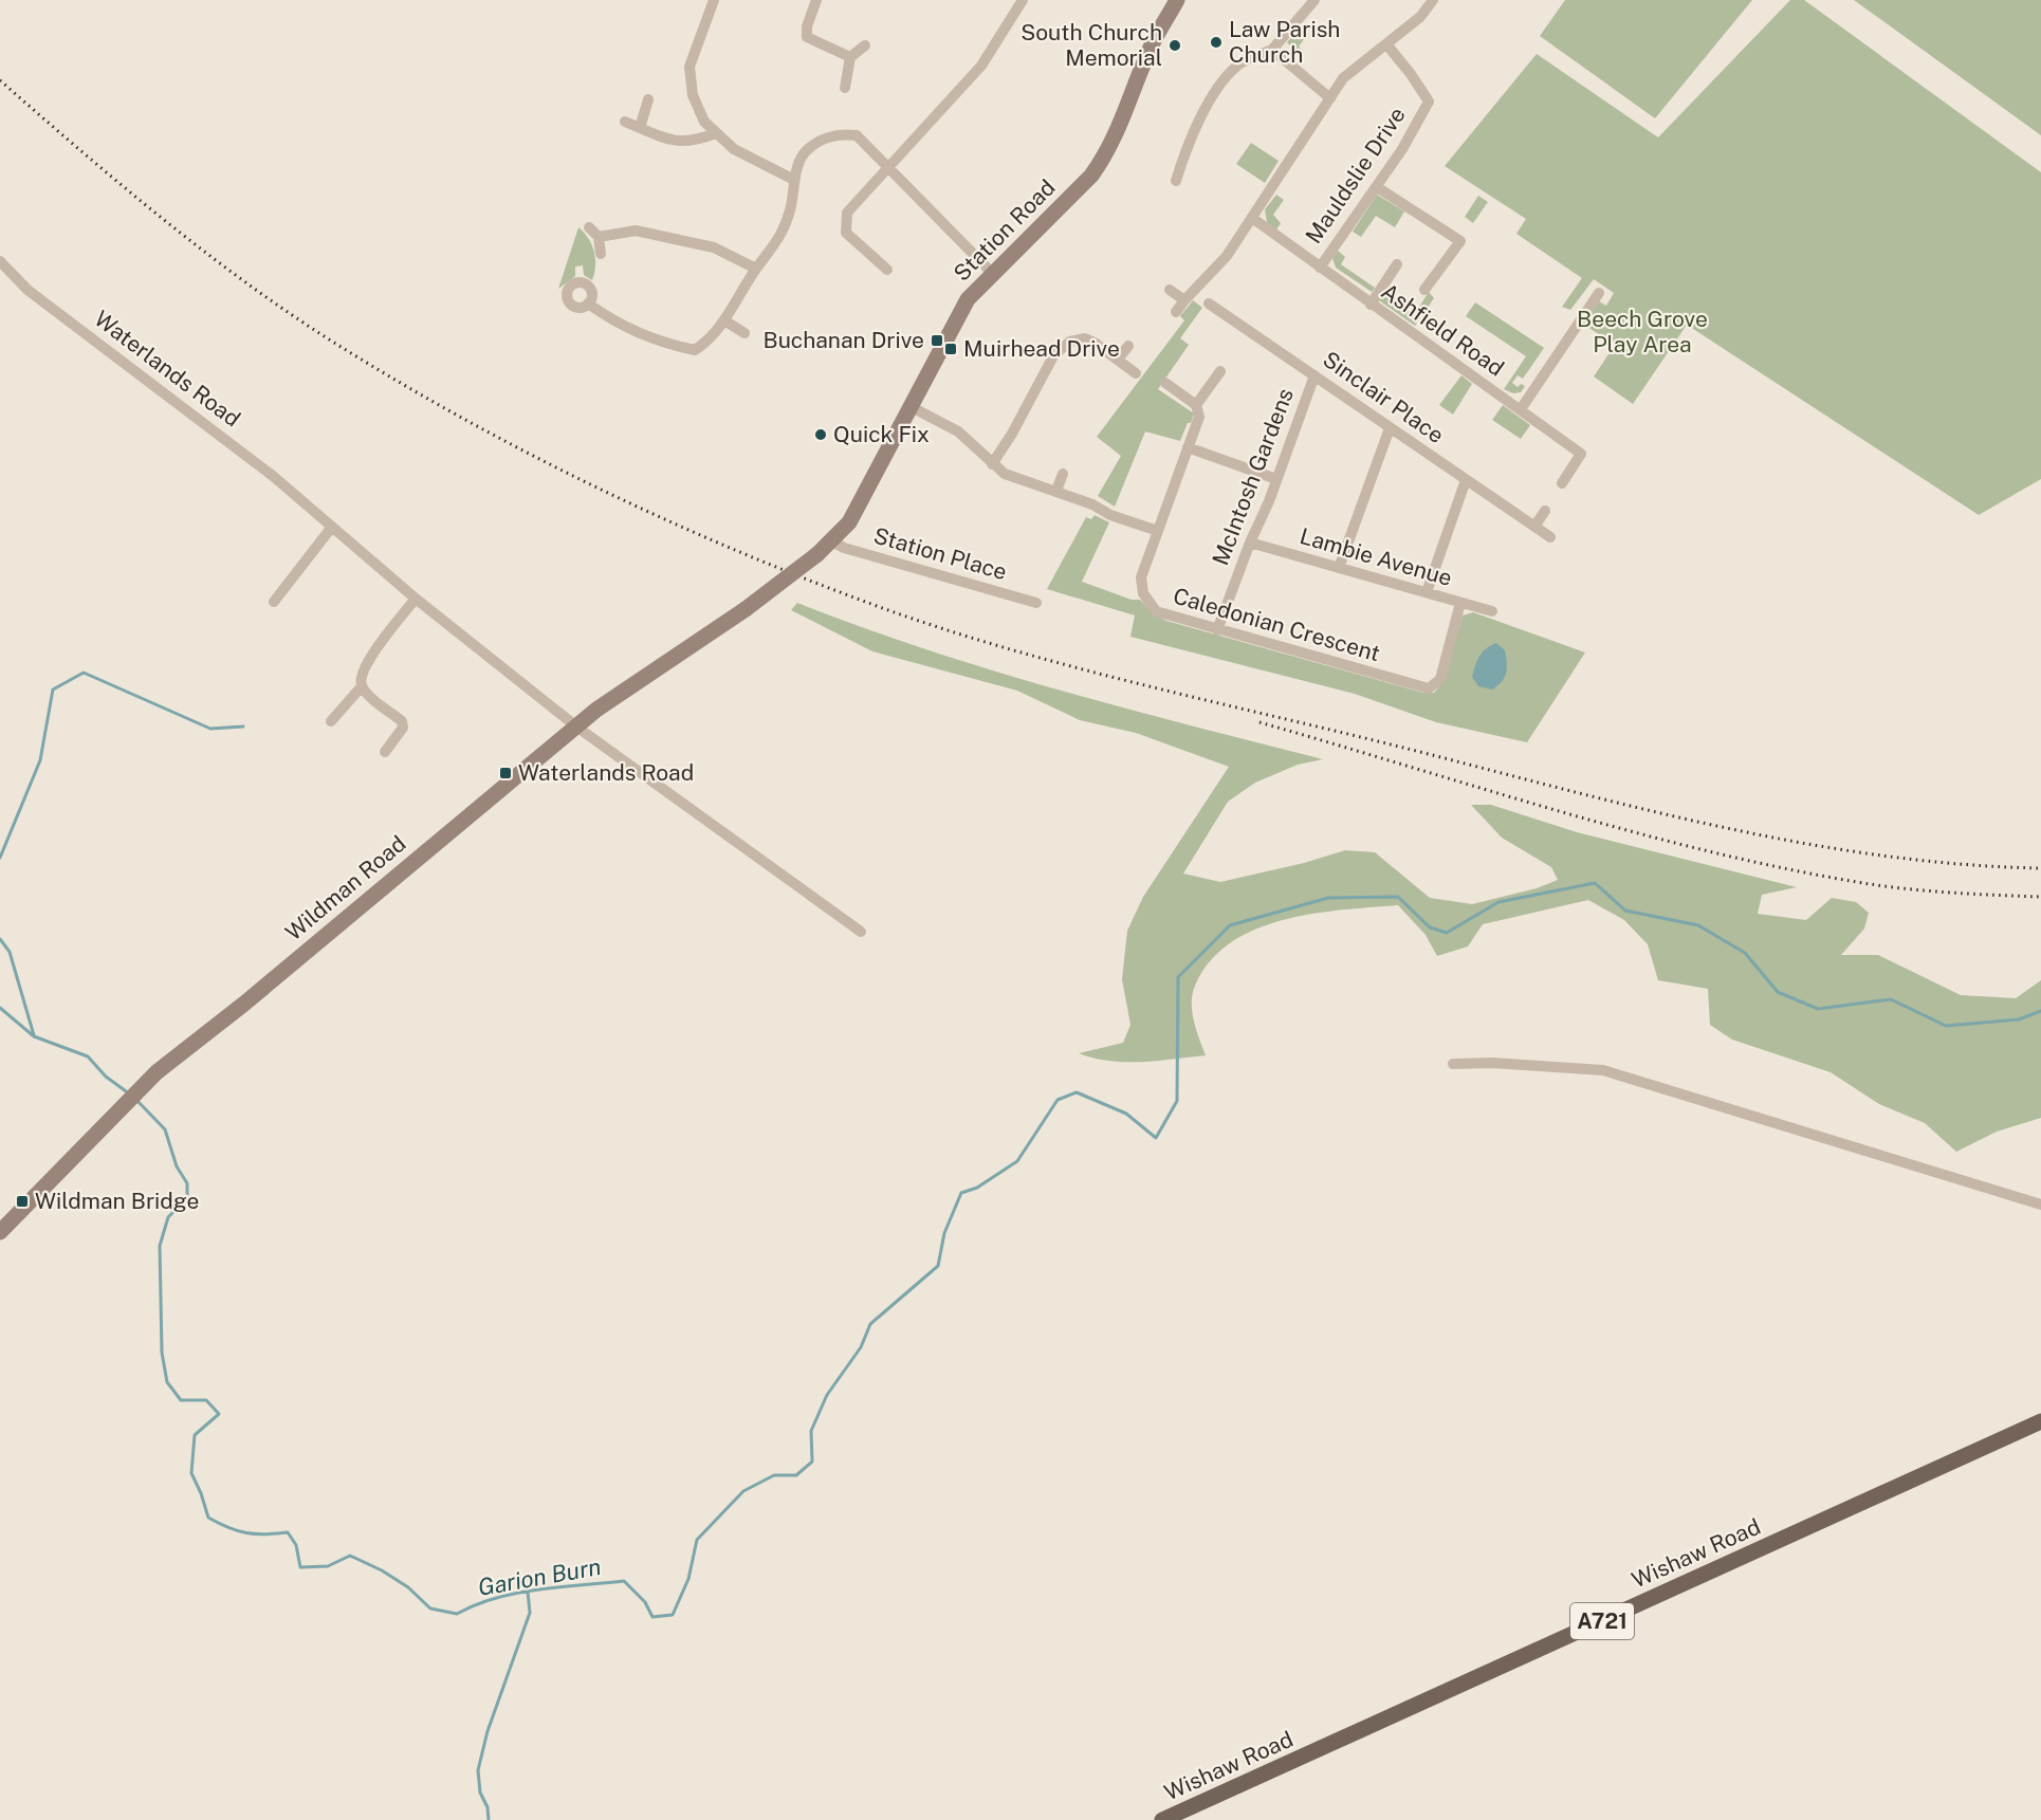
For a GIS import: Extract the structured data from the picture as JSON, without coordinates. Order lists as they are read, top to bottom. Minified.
{"streets":{"main road":["Station Road","Wildman Road","Wishaw Road","A721"],"street":["Mauldslie Drive","Ashfield Road","Waterlands Road","Sinclair Place","McIntosh Gardens","Station Place","Lambie Avenue","Caledonian Crescent"]},"crossings":[["Mauldslie Drive","Ashfield Road"],["Station Road","Station Place"],["Station Road","Wildman Road"],["Waterlands Road","Wildman Road"],["Sinclair Place","McIntosh Gardens"],["McIntosh Gardens","Lambie Avenue"],["McIntosh Gardens","Caledonian Crescent"],["Lambie Avenue","Caledonian Crescent"]],"water":["Garion Burn"],"parks":["Beech Grove Play Area"],"places":{"other":["Law Parish Church","South Church Memorial","Quick Fix"],"transit":["Buchanan Drive","Muirhead Drive","Waterlands Road","Wildman Bridge"]}}
